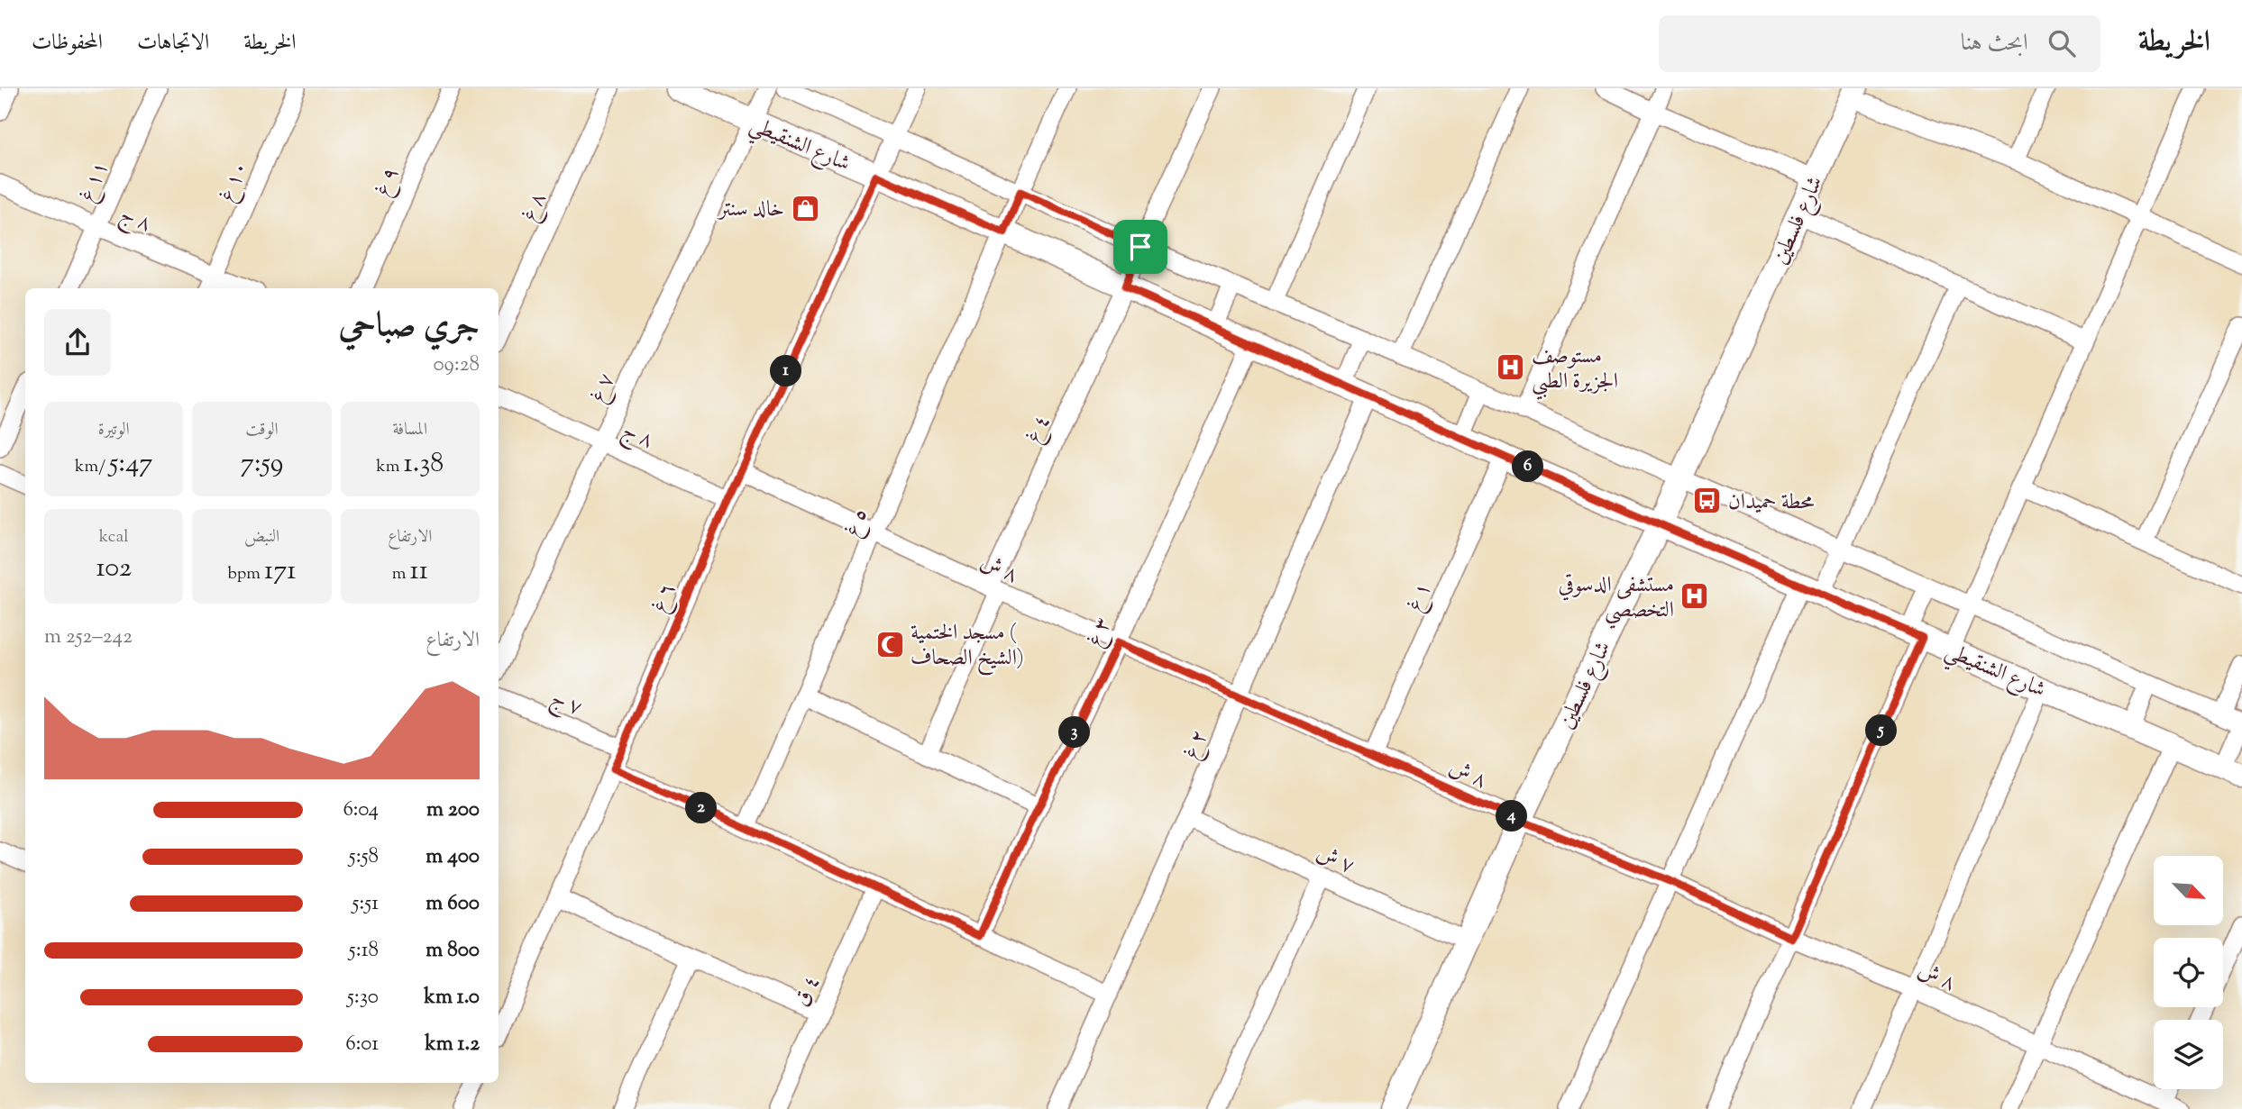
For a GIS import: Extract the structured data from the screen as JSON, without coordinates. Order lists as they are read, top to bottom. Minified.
{"streets":{"street":["شارع الشنقيطي","١١ غ","١٠ غ","٩ غ","٨ غ","٨ ج","شارع فلسطين","٧ غ","٤ غ","٥ غ","٨ ش","١ غ","٦ غ","٣ غ","٧ ج","٢ غ","٧ ش","٤ ق"]},"crossings":[["شارع الشنقيطي","شارع فلسطين"],["شارع الشنقيطي","٧ غ"],["شارع الشنقيطي","٤ غ"],["شارع الشنقيطي","٥ غ"],["شارع الشنقيطي","١ غ"],["شارع الشنقيطي","٦ غ"],["شارع الشنقيطي","٣ غ"],["شارع الشنقيطي","٢ غ"],["١١ غ","٨ ج"],["١٠ غ","٨ ج"],["٨ ج","٧ غ"],["٨ ج","٦ غ"],["شارع فلسطين","٨ ش"],["شارع فلسطين","٧ ش"],["٤ غ","٨ ش"],["٥ غ","٨ ش"],["٨ ش","١ غ"],["٨ ش","٦ غ"],["٨ ش","٣ غ"],["٨ ش","٢ غ"],["٦ غ","٧ ج"],["٢ غ","٧ ش"]],"places":{"shop":["خالد سنتر"],"hospital":["مستوصف الجزيرة الطبي","مستشفى الدسوقي التخصصي"],"bus stop":["محطة حميدان"],"mosque":["مسجد الختمية ( الشيخ الصحاف)"]},"north":"bottom right","page":{"header":"الخريطة","search":"ابحث هنا","nav":["الخريطة","الاتجاهات","المحفوظات"],"heading":["جري صباحي","09:28"],"pins":["1","6","5","3","2","4"],"stats":[["المسافة","1.38 km"],["الوقت","7:59"],["الوتيرة","5:47 /km"],["الارتفاع","11 m"],["النبض","171 bpm"],["kcal","102"]],"chart":["الارتفاع","242–252 m"],"list":[{"name":"200 m","note":"6:04"},{"name":"400 m","note":"5:58"},{"name":"600 m","note":"5:51"},{"name":"800 m","note":"5:18"},{"name":"1.0 km","note":"5:30"},{"name":"1.2 km","note":"6:01"}]}}
